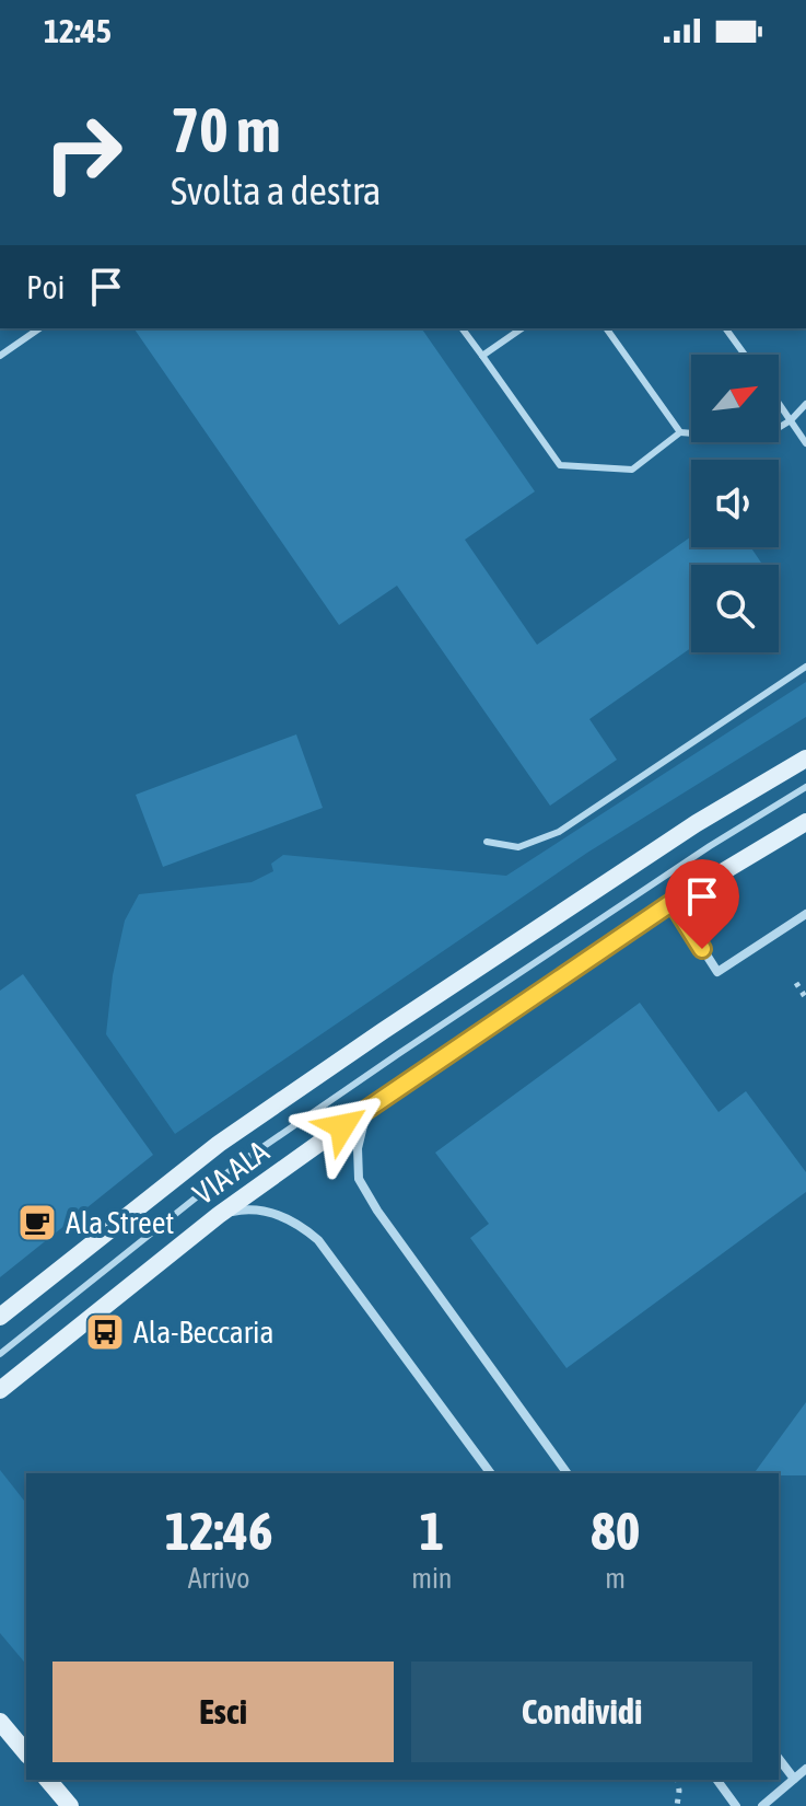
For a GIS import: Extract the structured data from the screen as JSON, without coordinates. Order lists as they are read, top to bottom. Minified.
{"streets":{"main road":["VIA ALA"]},"places":{"cafe":["Ala Street"],"bus stop":["Ala-Beccaria"]},"north":"top right","page":{"status":"12:45","turn":["70 m","Svolta a destra"],"then":"Poi","eta":["12:46","Arrivo","1","min","80","m"],"buttons":["Esci","Condividi"]}}
